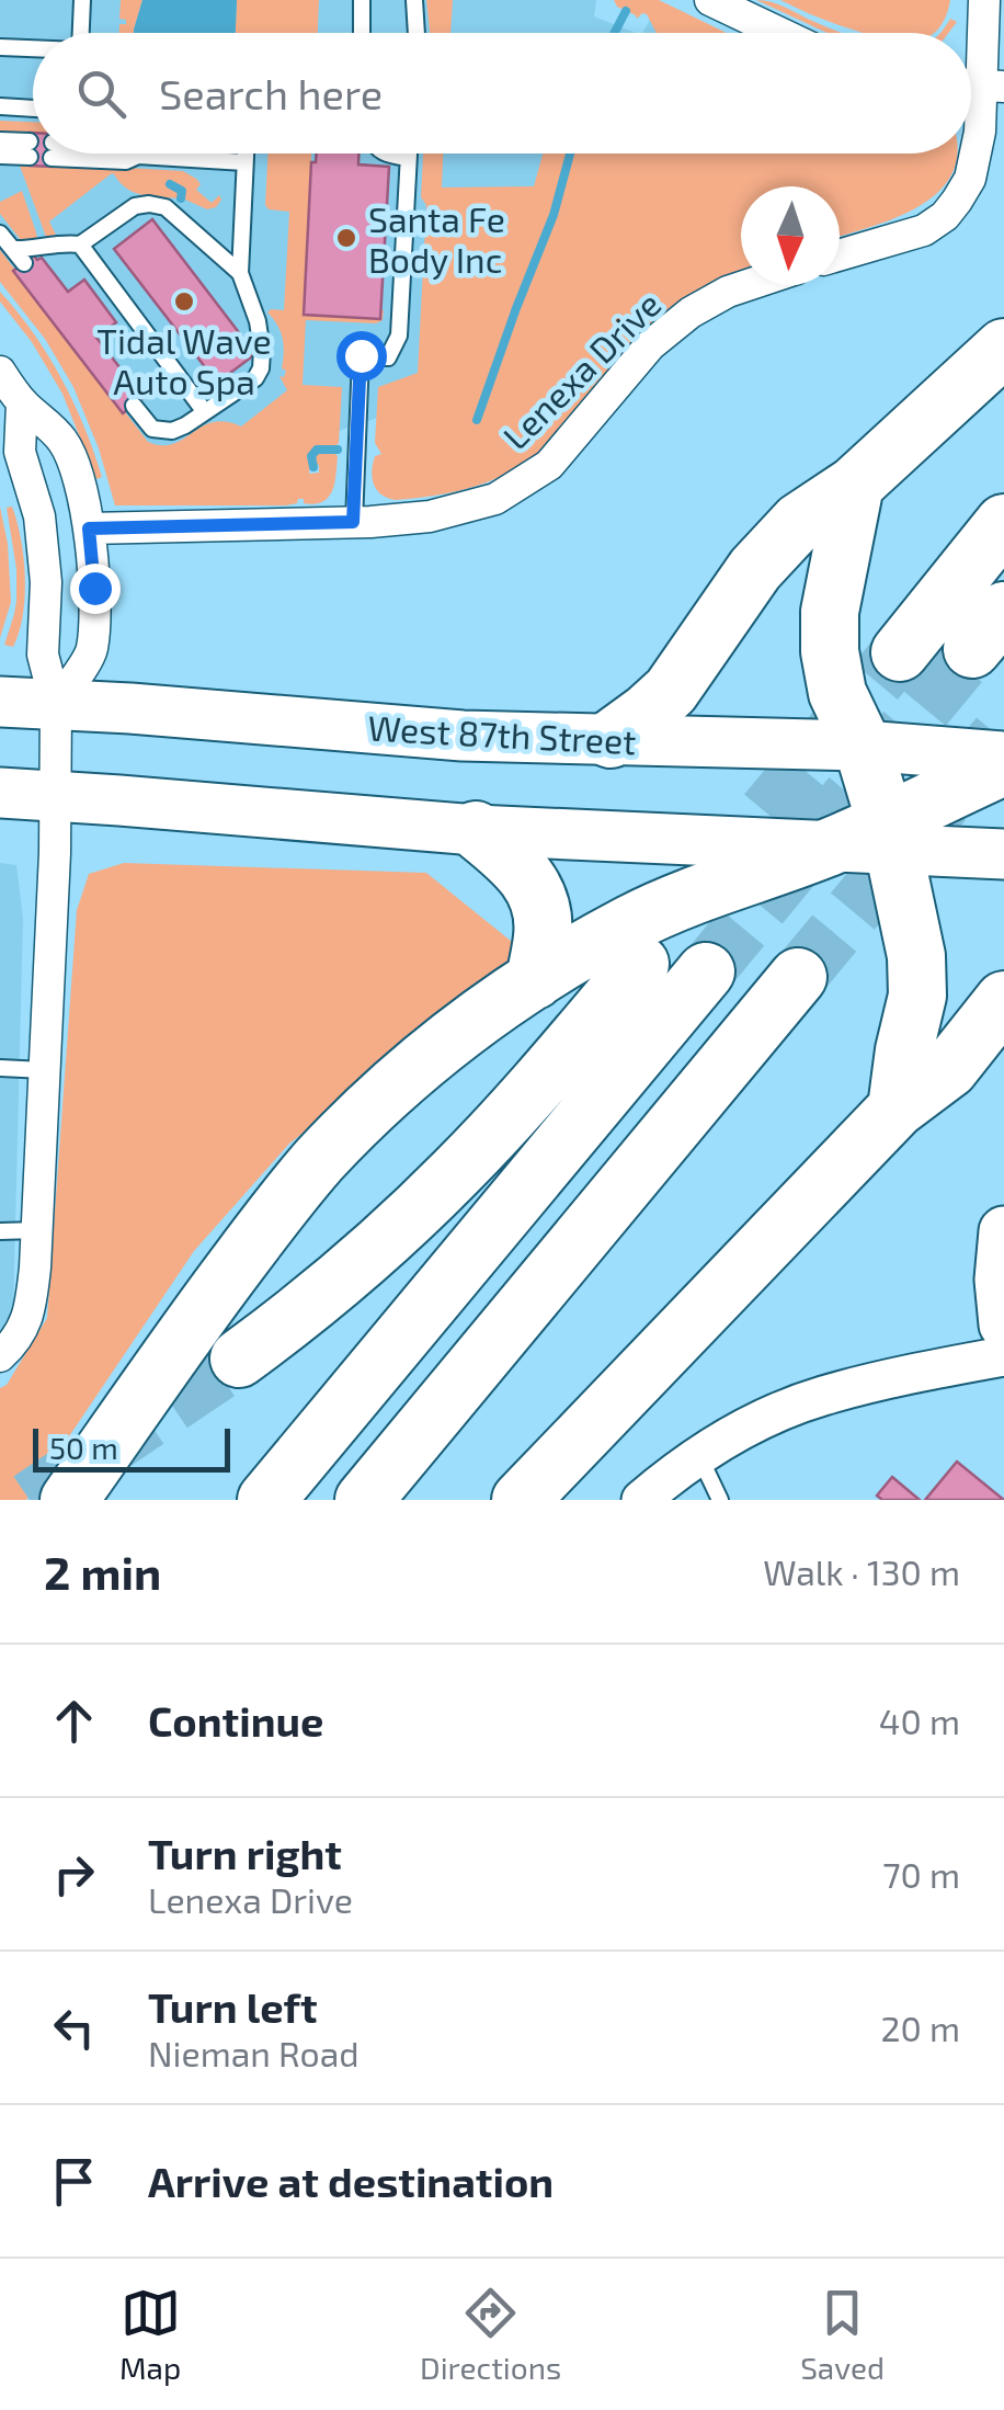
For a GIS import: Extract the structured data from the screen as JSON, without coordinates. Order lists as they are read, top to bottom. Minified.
{"streets":{"main road":["West 87th Street"],"street":["Lenexa Drive"]},"places":["Santa Fe Body Inc","Tidal Wave Auto Spa"],"scale_bar":"50 m","north":"bottom","page":{"search":"Search here","scale":"50 m","heading":["2 min","Walk · 130 m"],"list":[["Continue","40 m"],["Turn right","Lenexa Drive","70 m"],["Turn left","Nieman Road","20 m"],"Arrive at destination"],"nav":["Map","Directions","Saved"]}}
